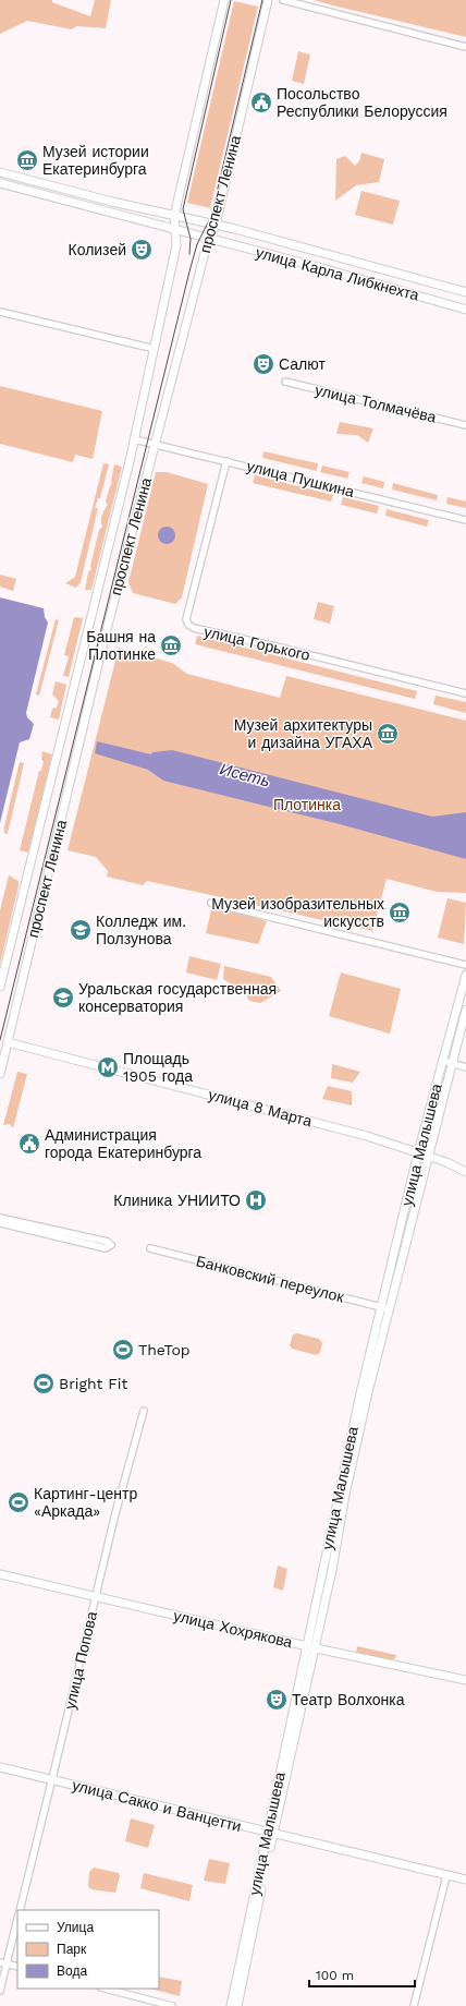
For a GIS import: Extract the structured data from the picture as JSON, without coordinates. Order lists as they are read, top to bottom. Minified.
{"streets":{"main road":["проспект Ленина","улица Карла Либкнехта","улица 8 Марта","улица Малышева","улица Хохрякова","улица Сакко и Ванцетти"],"street":["улица Толмачёва","улица Пушкина","улица Горького","Банковский переулок","улица Попова"]},"crossings":[["проспект Ленина","улица Карла Либкнехта"],["проспект Ленина","улица Пушкина"],["проспект Ленина","улица 8 Марта"],["улица Пушкина","улица Горького"],["улица 8 Марта","улица Малышева"],["улица Малышева","Банковский переулок"],["улица Малышева","улица Хохрякова"],["улица Малышева","улица Сакко и Ванцетти"],["улица Хохрякова","улица Попова"],["улица Попова","улица Сакко и Ванцетти"]],"water":["Исеть"],"parks":["Плотинка"],"places":{"public building":["Посольство Республики Белоруссия","Администрация города Екатеринбурга"],"museum":["Музей истории Екатеринбурга","Башня на Плотинке","Музей архитектуры и дизайна УГАХА","Музей изобразительных искусств"],"theatre":["Колизей","Салют","Театр Волхонка"],"school or university":["Колледж им. Ползунова","Уральская государственная консерватория"],"metro station":["Площадь 1905 года"],"hospital":["Клиника УНИИТО"],"sports":["TheTop","Bright Fit","Картинг-центр «Аркада»"]},"legend":["Улица","Парк","Вода"],"scale_bar":"100 m"}
